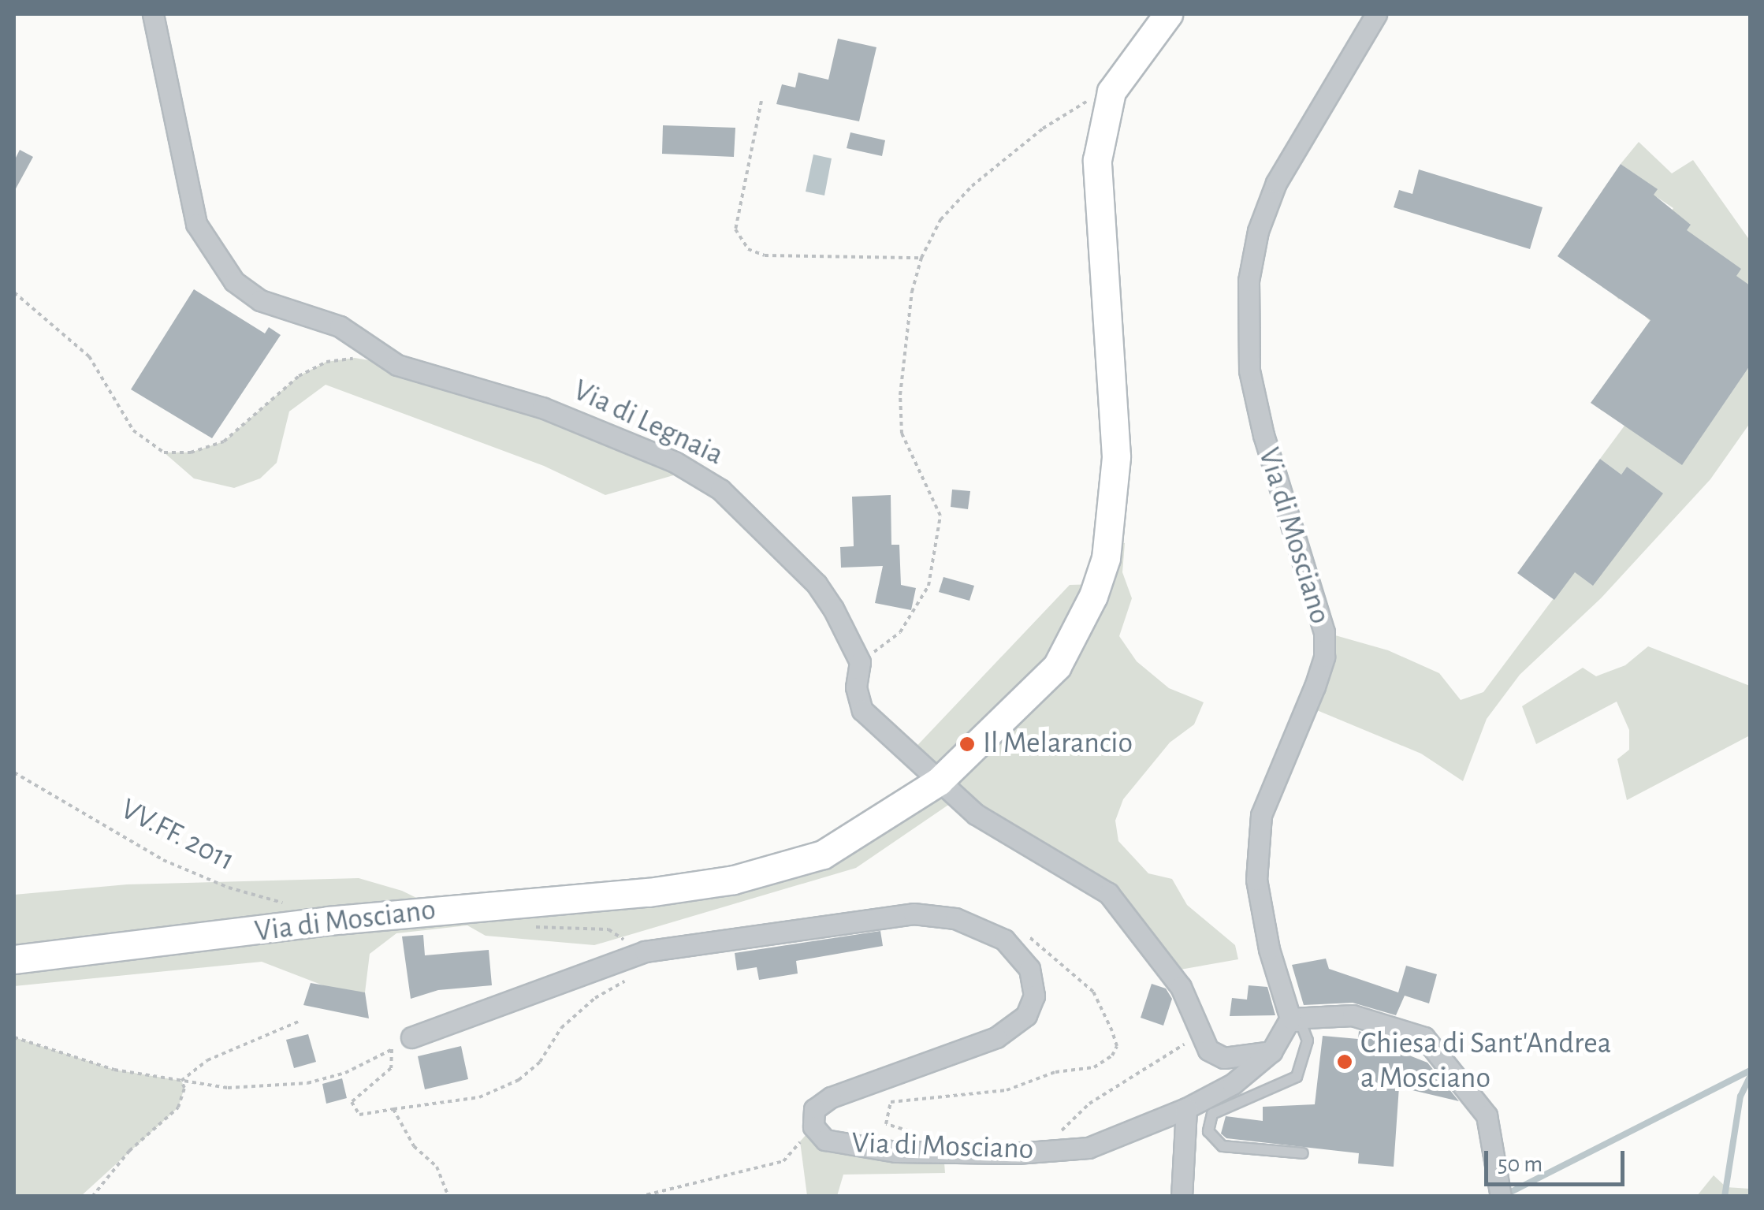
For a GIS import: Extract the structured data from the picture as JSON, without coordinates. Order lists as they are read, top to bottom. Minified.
{"streets":{"main road":["Via di Mosciano"],"street":["Via di Legnaia"],"path":["VV.FF. 2011"]},"crossings":[["Via di Legnaia","Via di Mosciano"]],"places":["Il Melarancio","Chiesa di Sant'Andrea a Mosciano"],"scale_bar":"50 m"}
